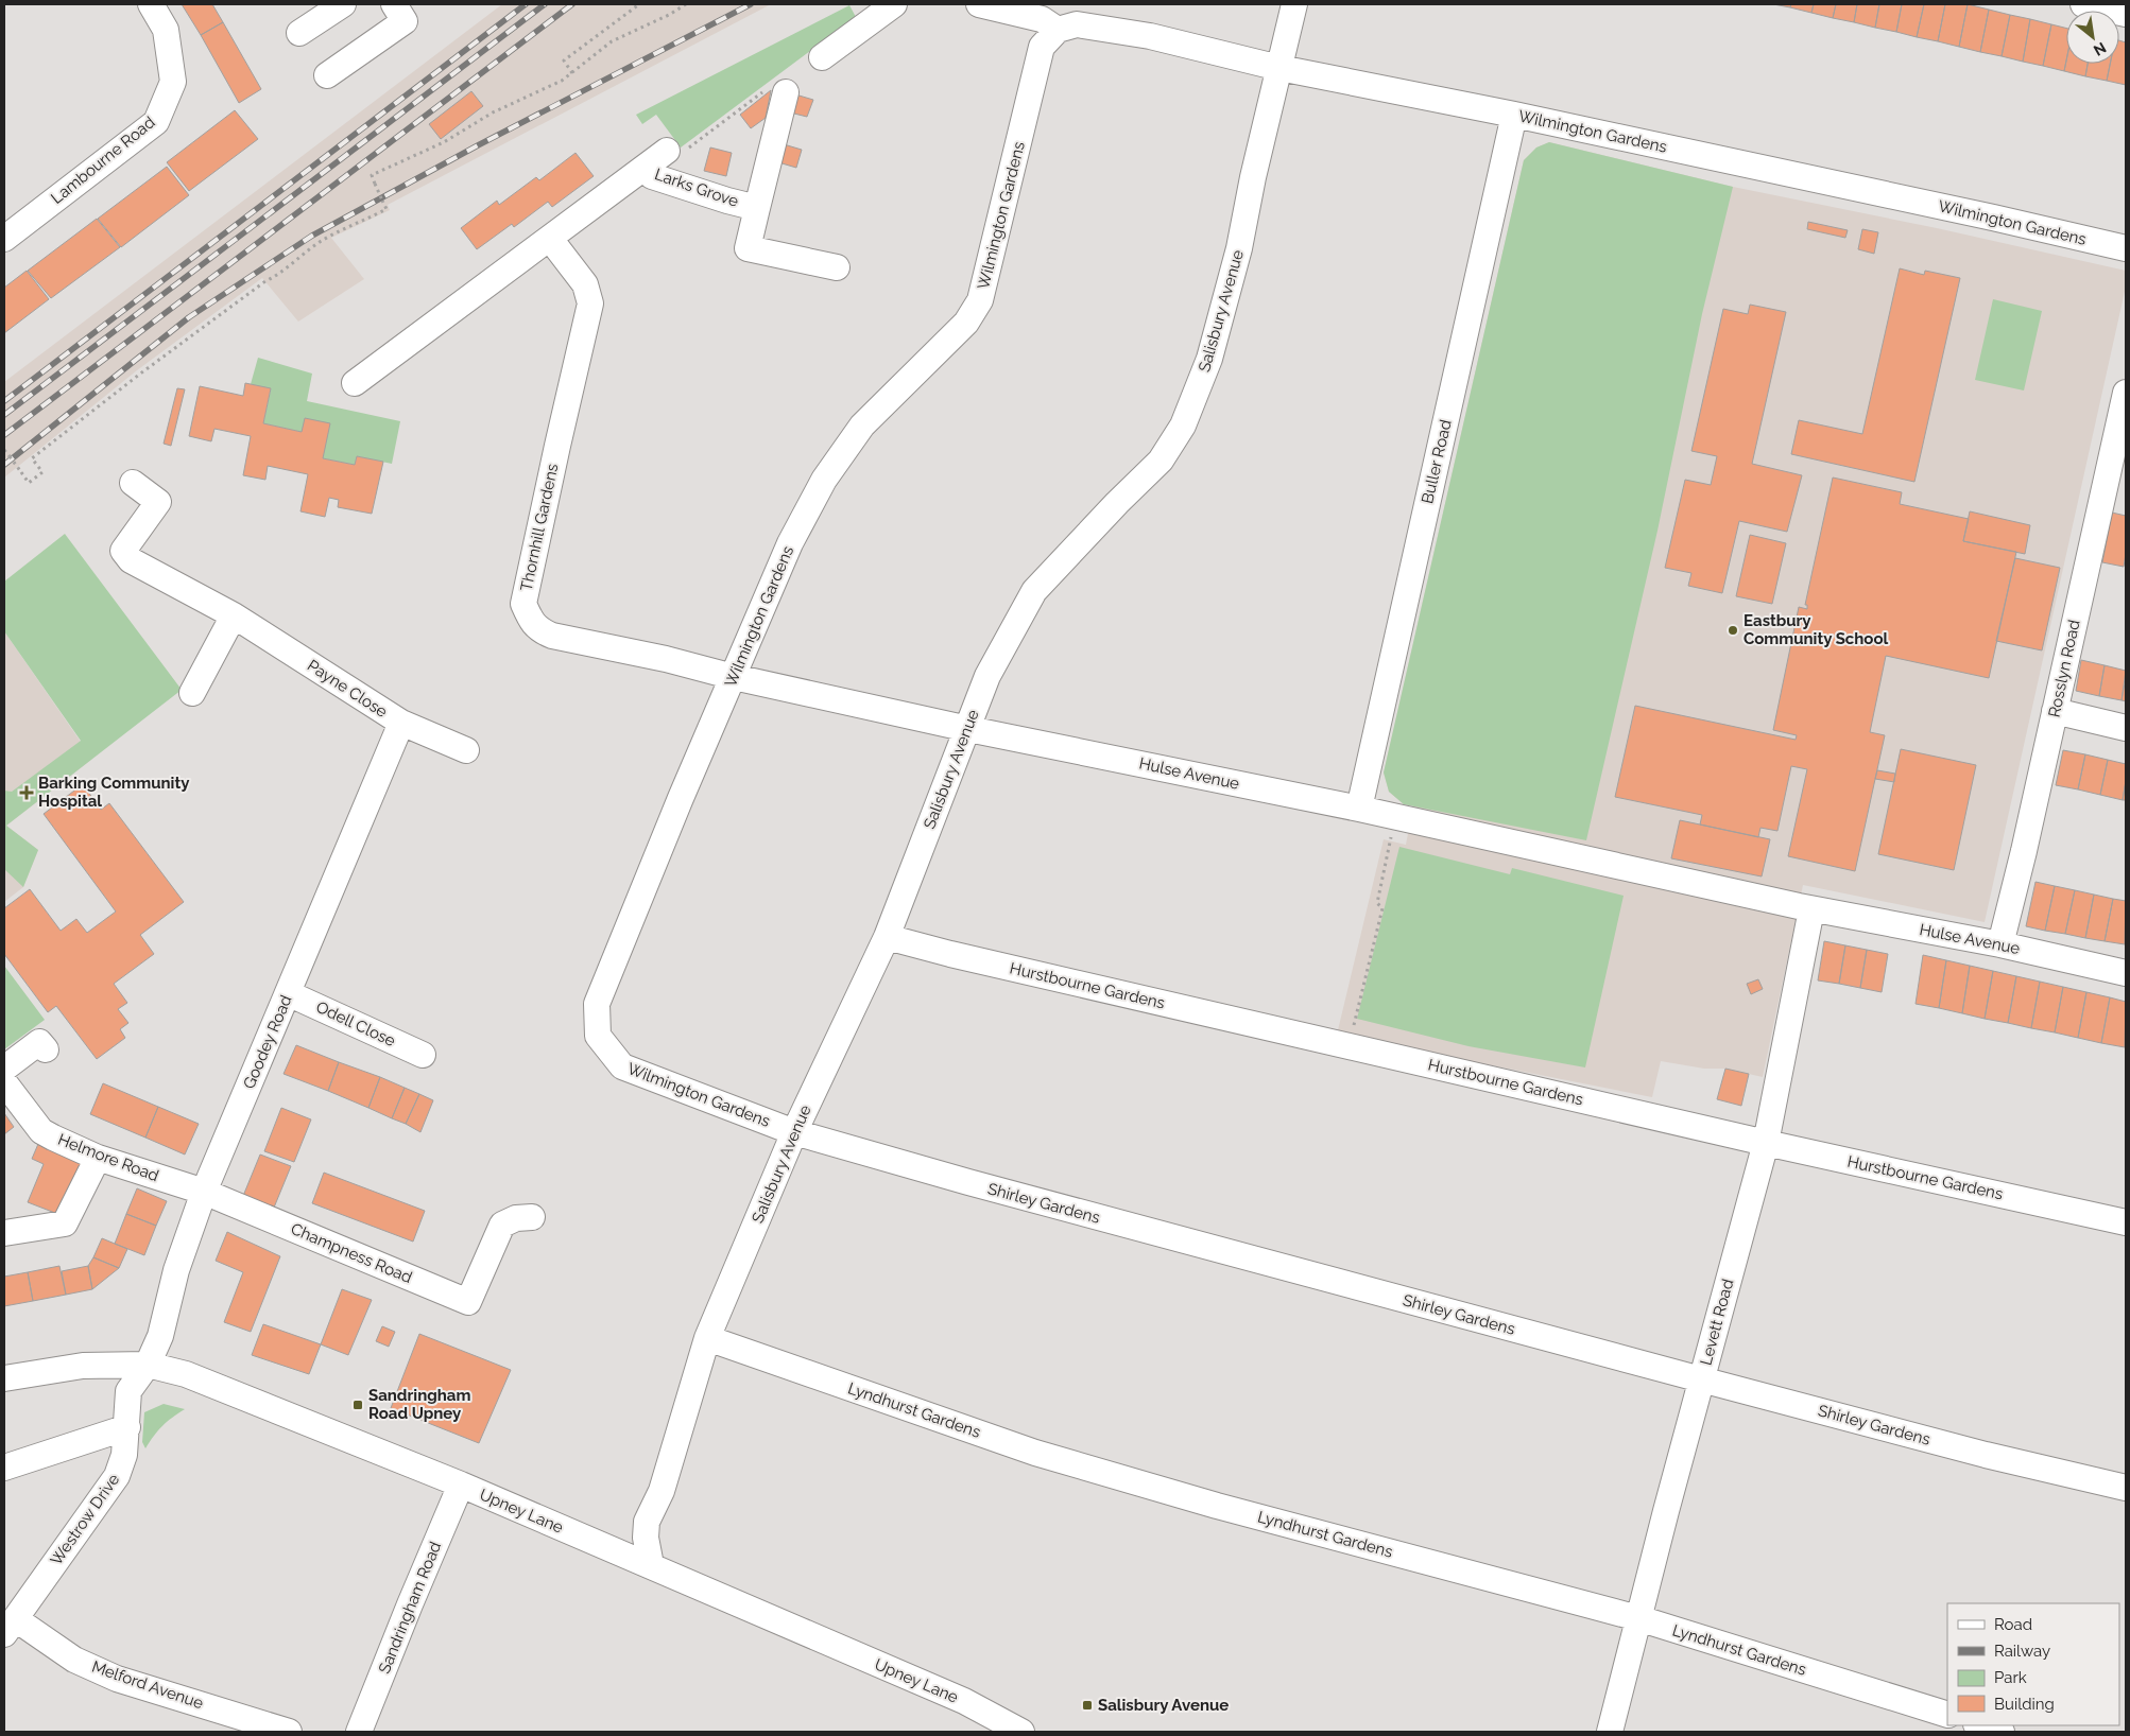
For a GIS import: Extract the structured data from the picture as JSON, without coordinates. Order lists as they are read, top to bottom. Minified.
{"streets":{"street":["Wilmington Gardens","Lambourne Road","Larks Grove","Salisbury Avenue","Buller Road","Thornhill Gardens","Rosslyn Road","Payne Close","Hulse Avenue","Hurstbourne Gardens","Odell Close","Goodey Road","Helmore Road","Shirley Gardens","Champness Road","Levett Road","Lyndhurst Gardens","Upney Lane","Westrow Drive","Sandringham Road","Melford Avenue"]},"crossings":[["Wilmington Gardens","Salisbury Avenue"],["Wilmington Gardens","Buller Road"],["Wilmington Gardens","Thornhill Gardens"],["Wilmington Gardens","Shirley Gardens"],["Salisbury Avenue","Thornhill Gardens"],["Salisbury Avenue","Hulse Avenue"],["Salisbury Avenue","Hurstbourne Gardens"],["Salisbury Avenue","Shirley Gardens"],["Salisbury Avenue","Lyndhurst Gardens"],["Salisbury Avenue","Upney Lane"],["Buller Road","Hulse Avenue"],["Thornhill Gardens","Hulse Avenue"],["Rosslyn Road","Hulse Avenue"],["Payne Close","Goodey Road"],["Hulse Avenue","Levett Road"],["Hurstbourne Gardens","Levett Road"],["Odell Close","Goodey Road"],["Goodey Road","Helmore Road"],["Goodey Road","Champness Road"],["Goodey Road","Upney Lane"],["Goodey Road","Westrow Drive"],["Helmore Road","Champness Road"],["Shirley Gardens","Levett Road"],["Levett Road","Lyndhurst Gardens"],["Upney Lane","Westrow Drive"],["Upney Lane","Sandringham Road"],["Westrow Drive","Melford Avenue"]],"places":{"other":["Eastbury Community School"],"health":["Barking Community Hospital"],"transit":["Sandringham Road Upney","Salisbury Avenue"]},"legend":["Road","Railway","Park","Building"],"north":"bottom right"}
